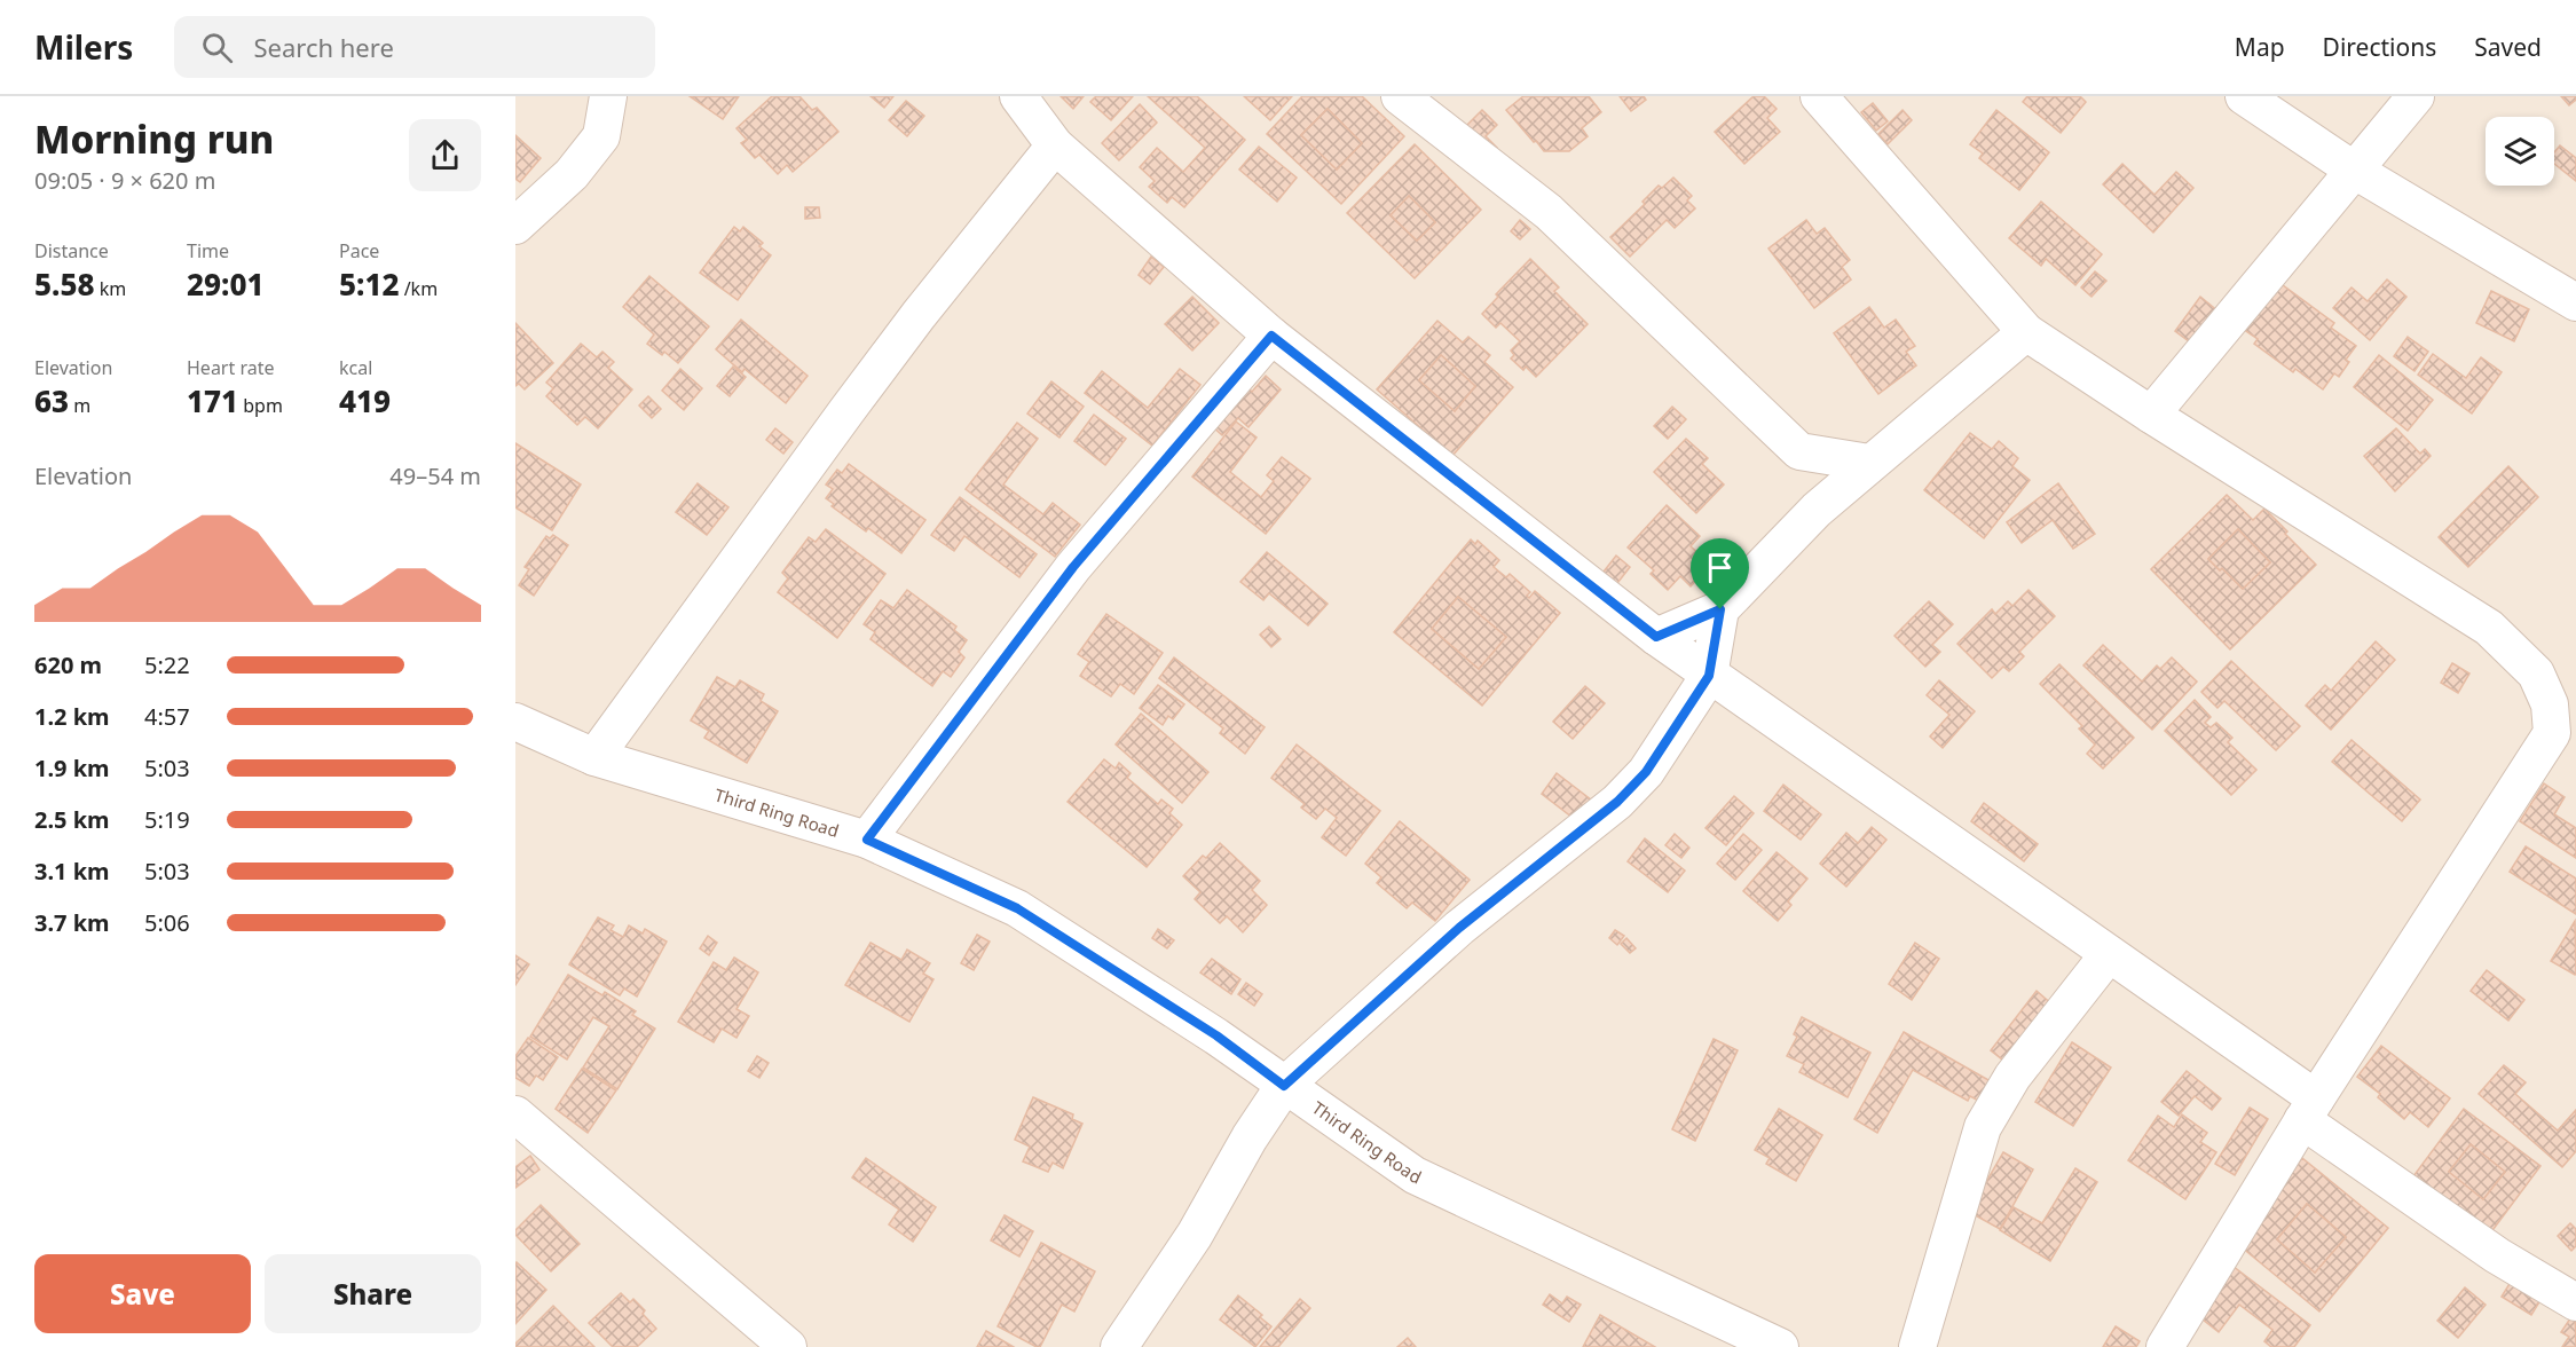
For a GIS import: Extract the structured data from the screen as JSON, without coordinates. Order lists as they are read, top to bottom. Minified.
{"streets":{"street":["Third Ring Road"]},"page":{"header":"Milers","search":"Search here","nav":["Map","Directions","Saved"],"heading":["Morning run","09:05 · 9 × 620 m"],"stats":[["Distance","5.58 km"],["Time","29:01"],["Pace","5:12 /km"],["Elevation","63 m"],["Heart rate","171 bpm"],["kcal","419"]],"chart":["Elevation","49–54 m"],"list":[{"name":"620 m","note":"5:22"},{"name":"1.2 km","note":"4:57"},{"name":"1.9 km","note":"5:03"},{"name":"2.5 km","note":"5:19"},{"name":"3.1 km","note":"5:03"},{"name":"3.7 km","note":"5:06"}],"buttons":["Save","Share"]}}
